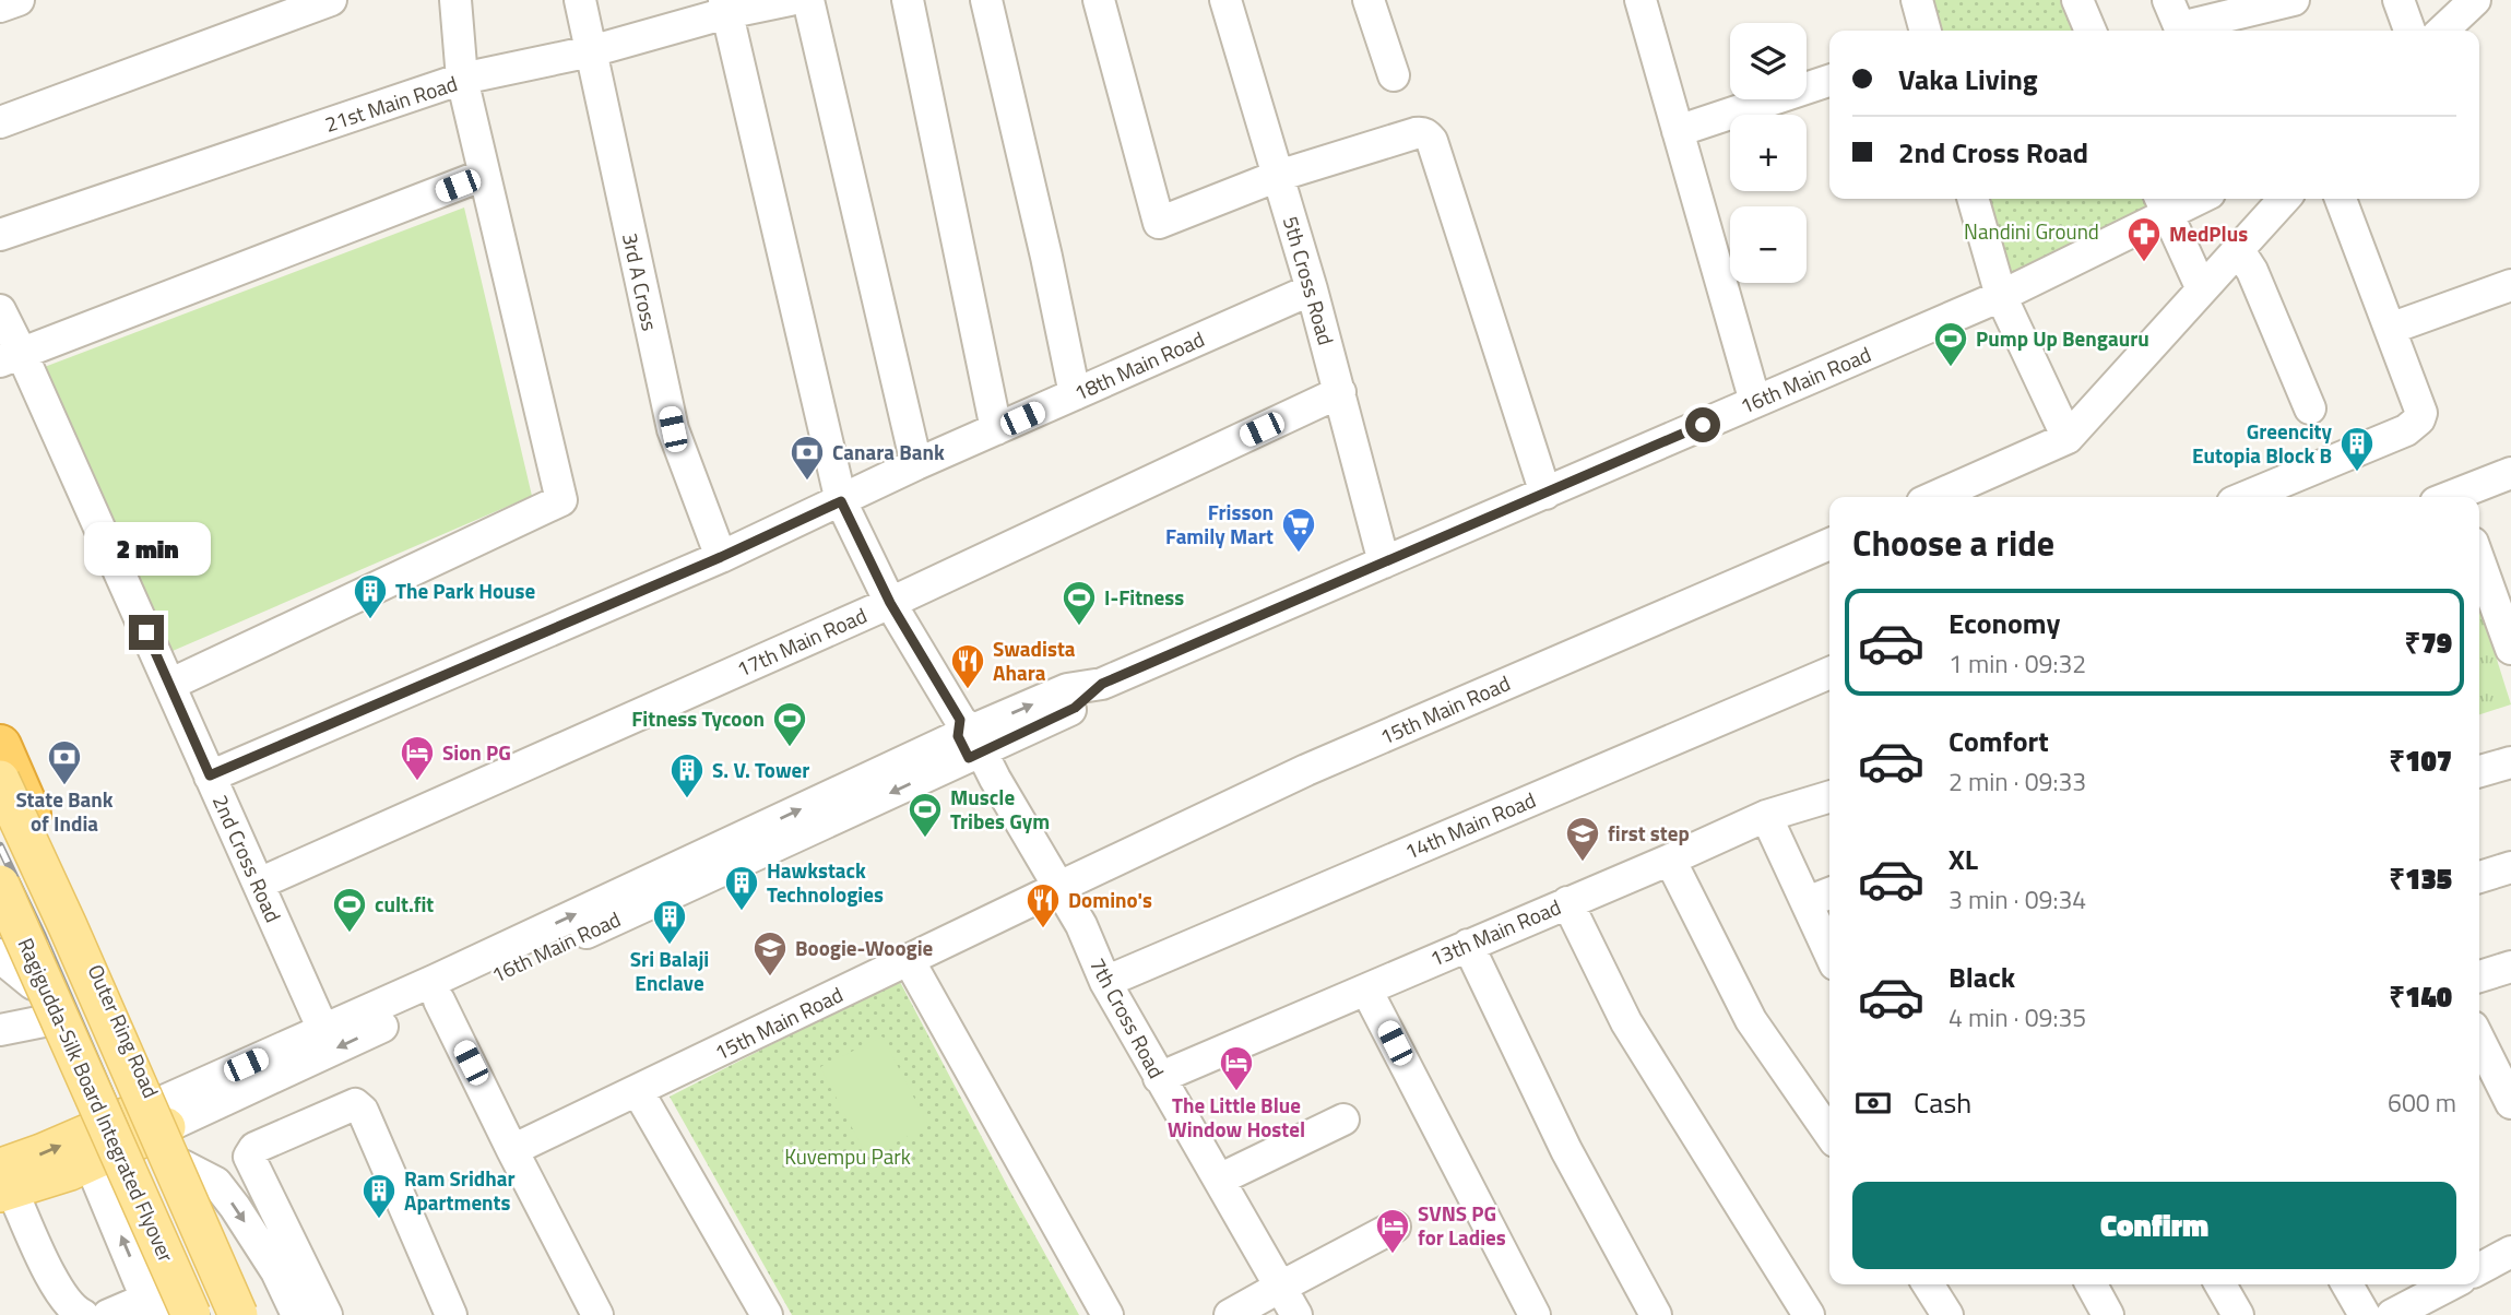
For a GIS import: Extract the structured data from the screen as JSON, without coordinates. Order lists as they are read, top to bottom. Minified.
{"streets":{"highway":["Outer Ring Road"],"main road":["16th Main Road","Ragigudda-Silk Board Integrated Flyover"],"street":["21st Main Road","5th Cross Road","3rd A Cross","18th Main Road","17th Main Road","15th Main Road","14th Main Road","2nd Cross Road","13th Main Road","7th Cross Road"]},"crossings":[["21st Main Road","3rd A Cross"],["21st Main Road","7th Cross Road"],["5th Cross Road","18th Main Road"],["5th Cross Road","16th Main Road"],["5th Cross Road","17th Main Road"],["3rd A Cross","18th Main Road"],["18th Main Road","2nd Cross Road"],["18th Main Road","7th Cross Road"],["16th Main Road","2nd Cross Road"],["16th Main Road","7th Cross Road"],["16th Main Road","Outer Ring Road"],["17th Main Road","2nd Cross Road"],["17th Main Road","7th Cross Road"],["15th Main Road","7th Cross Road"],["14th Main Road","7th Cross Road"],["13th Main Road","7th Cross Road"]],"parks":["Nandini Ground","Kuvempu Park"],"places":{"pharmacy":["MedPlus"],"sports":["Pump Up Bengauru","I-Fitness","Fitness Tycoon","Muscle Tribes Gym","cult.fit"],"building":["Greencity Eutopia Block B","The Park House","S. V. Tower","Hawkstack Technologies","Sri Balaji Enclave","Ram Sridhar Apartments"],"bank":["Canara Bank","State Bank of India"],"supermarket":["Frisson Family Mart"],"restaurant":["Swadista Ahara","Domino's"],"hotel":["Sion PG","The Little Blue Window Hostel","SVNS PG for Ladies"],"school or university":["first step","Boogie-Woogie"]},"page":{"map_buttons":["+","−"],"banner":["Vaka Living","2nd Cross Road"],"heading":"Choose a ride","bubble":"2 min","list":[{"name":"Economy","note":"1 min · 09:32","value":"₹79"},{"name":"Comfort","note":"2 min · 09:33","value":"₹107"},{"name":"XL","note":"3 min · 09:34","value":"₹135"},{"name":"Black","note":"4 min · 09:35","value":"₹140"}],"pay":["Cash","600 m"],"buttons":"Confirm"}}
